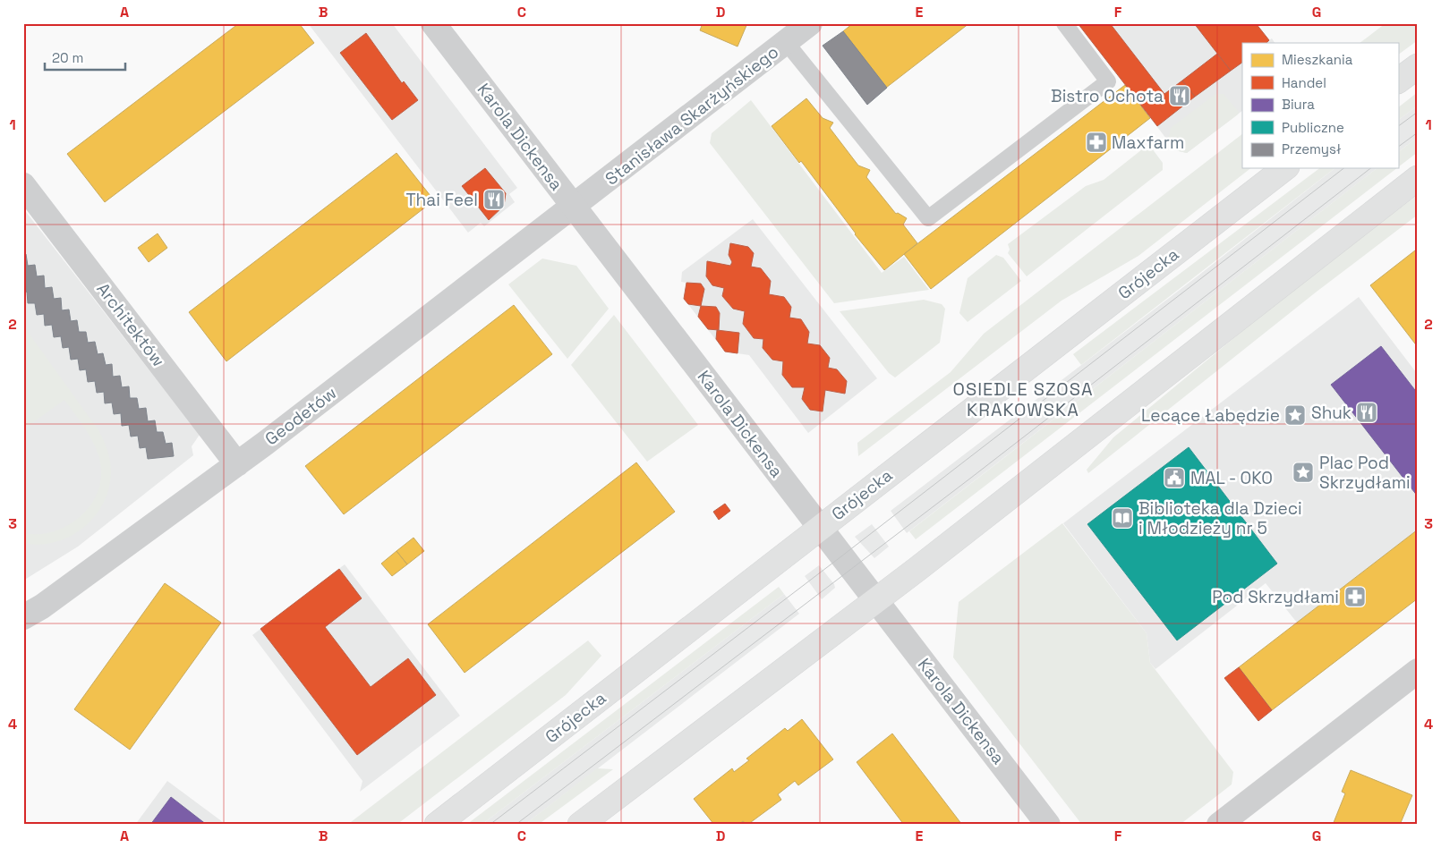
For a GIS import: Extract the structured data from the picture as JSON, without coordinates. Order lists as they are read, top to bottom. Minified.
{"streets":{"main road":["Grójecka"],"street":["Stanisława Skarżyńskiego","Karola Dickensa","Architektów","Geodetów"]},"crossings":[["Stanisława Skarżyńskiego","Karola Dickensa"],["Stanisława Skarżyńskiego","Geodetów"],["Karola Dickensa","Grójecka"],["Karola Dickensa","Geodetów"],["Architektów","Geodetów"]],"districts":["OSIEDLE SZOSA KRAKOWSKA"],"places":{"restaurant":["Bistro Ochota","Thai Feel","Shuk"],"pharmacy":["Maxfarm","Pod Skrzydłami"],"place":["Lecące Łabędzie","Plac Pod Skrzydłami"],"public building":["MAL - OKO"],"library":["Biblioteka dla Dzieci i Młodzieży nr 5"]},"legend":["Mieszkania","Handel","Biura","Publiczne","Przemysł"],"scale_bar":"20 m","grid":{"columns":["A","B","C","D","E","F","G"],"rows":["1","2","3","4"]}}
